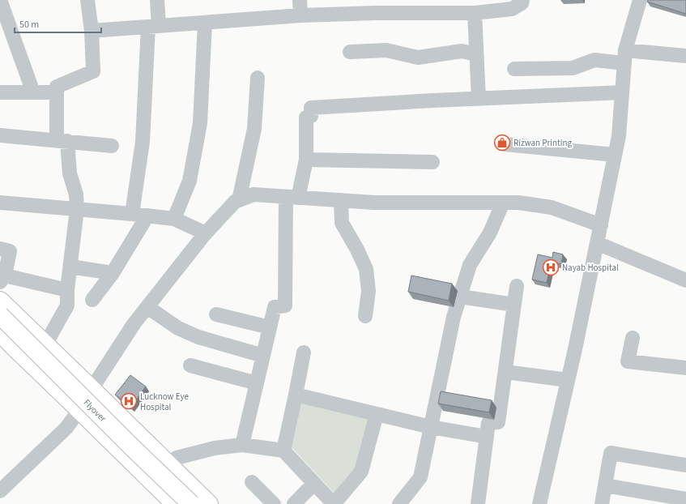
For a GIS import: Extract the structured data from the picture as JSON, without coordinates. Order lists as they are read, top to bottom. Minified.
{"streets":{"main road":["Flyover"]},"places":{"shop":["Rizwan Printing"],"hospital":["Nayab Hospital","Lucknow Eye Hospital"]},"scale_bar":"50 m"}
